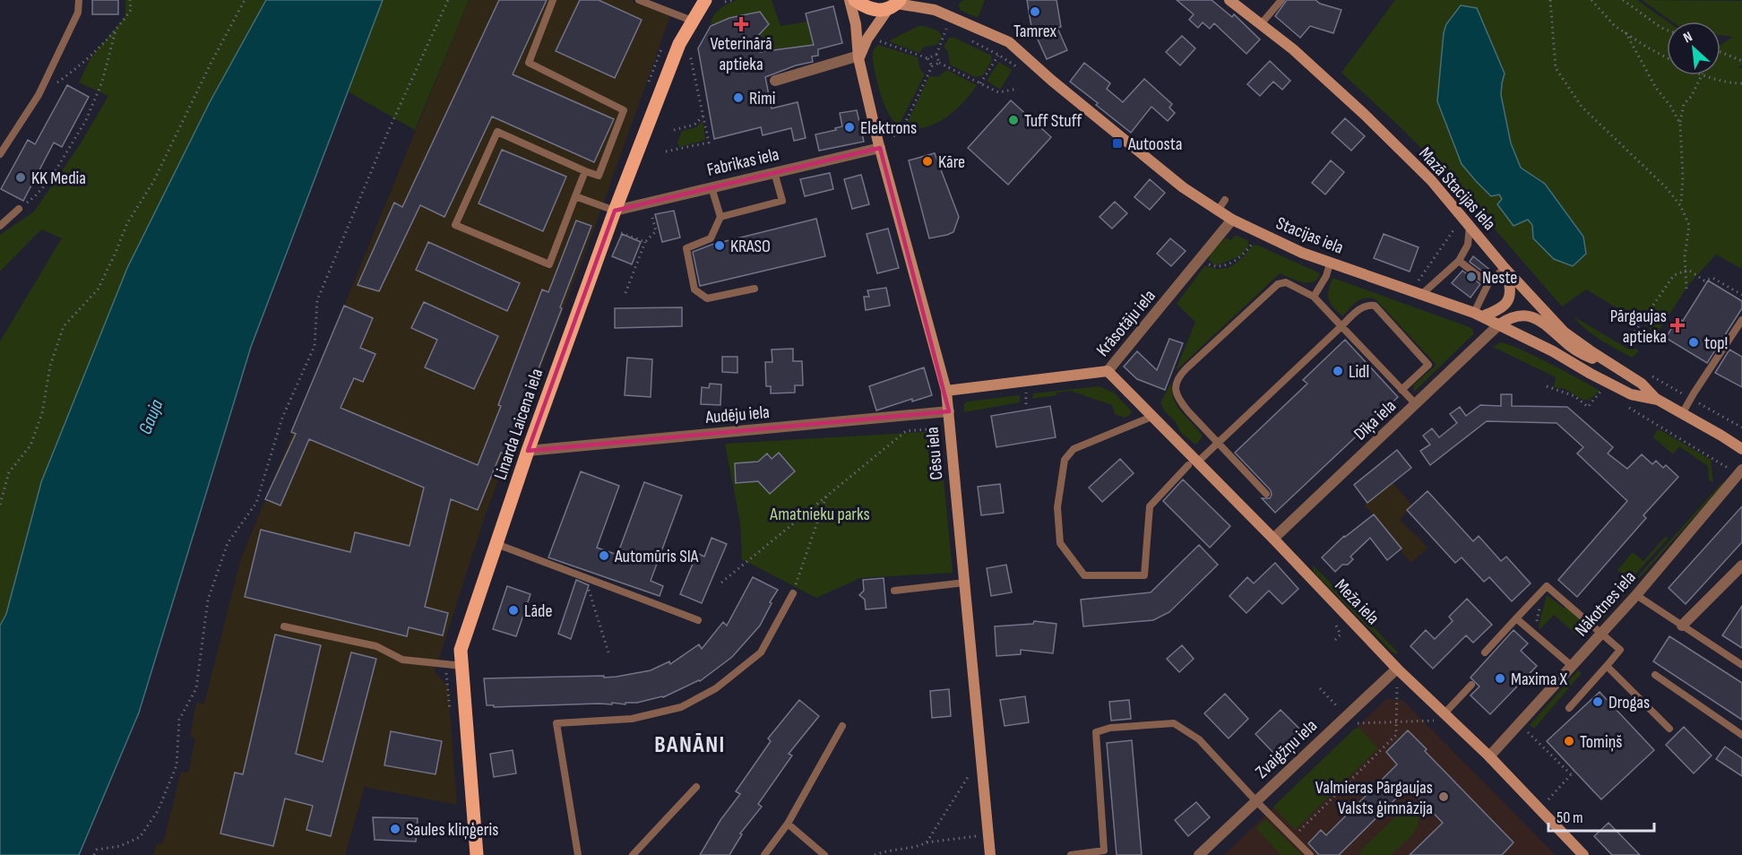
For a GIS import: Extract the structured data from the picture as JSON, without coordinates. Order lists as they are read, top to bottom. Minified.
{"streets":{"main road":["Linarda Laicena iela"],"street":["Fabrikas iela","Mazā Stacijas iela","Stacijas iela","Krāsotāju iela","Audēju iela","Dīķa iela","Cēsu iela","Meža iela","Nākotnes iela","Zvaigžņu iela"]},"crossings":[["Fabrikas iela","Linarda Laicena iela"],["Fabrikas iela","Cēsu iela"],["Mazā Stacijas iela","Stacijas iela"],["Stacijas iela","Krāsotāju iela"],["Stacijas iela","Dīķa iela"],["Krāsotāju iela","Cēsu iela"],["Krāsotāju iela","Meža iela"],["Audēju iela","Linarda Laicena iela"],["Audēju iela","Cēsu iela"],["Dīķa iela","Meža iela"],["Meža iela","Nākotnes iela"],["Meža iela","Zvaigžņu iela"]],"districts":["BANĀNI"],"water":["Gauja"],"parks":["Amatnieku parks"],"places":{"other":["Tamrex","Rimi","Tuff Stuff","Elektrons","Kāre","KK Media","KRASO","Neste","top!","Lidl","Automūris SIA","Lāde","Maxima X","Drogas","Tomiņš","Valmieras Pārgaujas Valsts ģimnāzija","Saules kliņģeris"],"health":["Veterinārā aptieka","Pārgaujas aptieka"],"transit":["Autoosta"]},"scale_bar":"50 m","north":"top left"}
